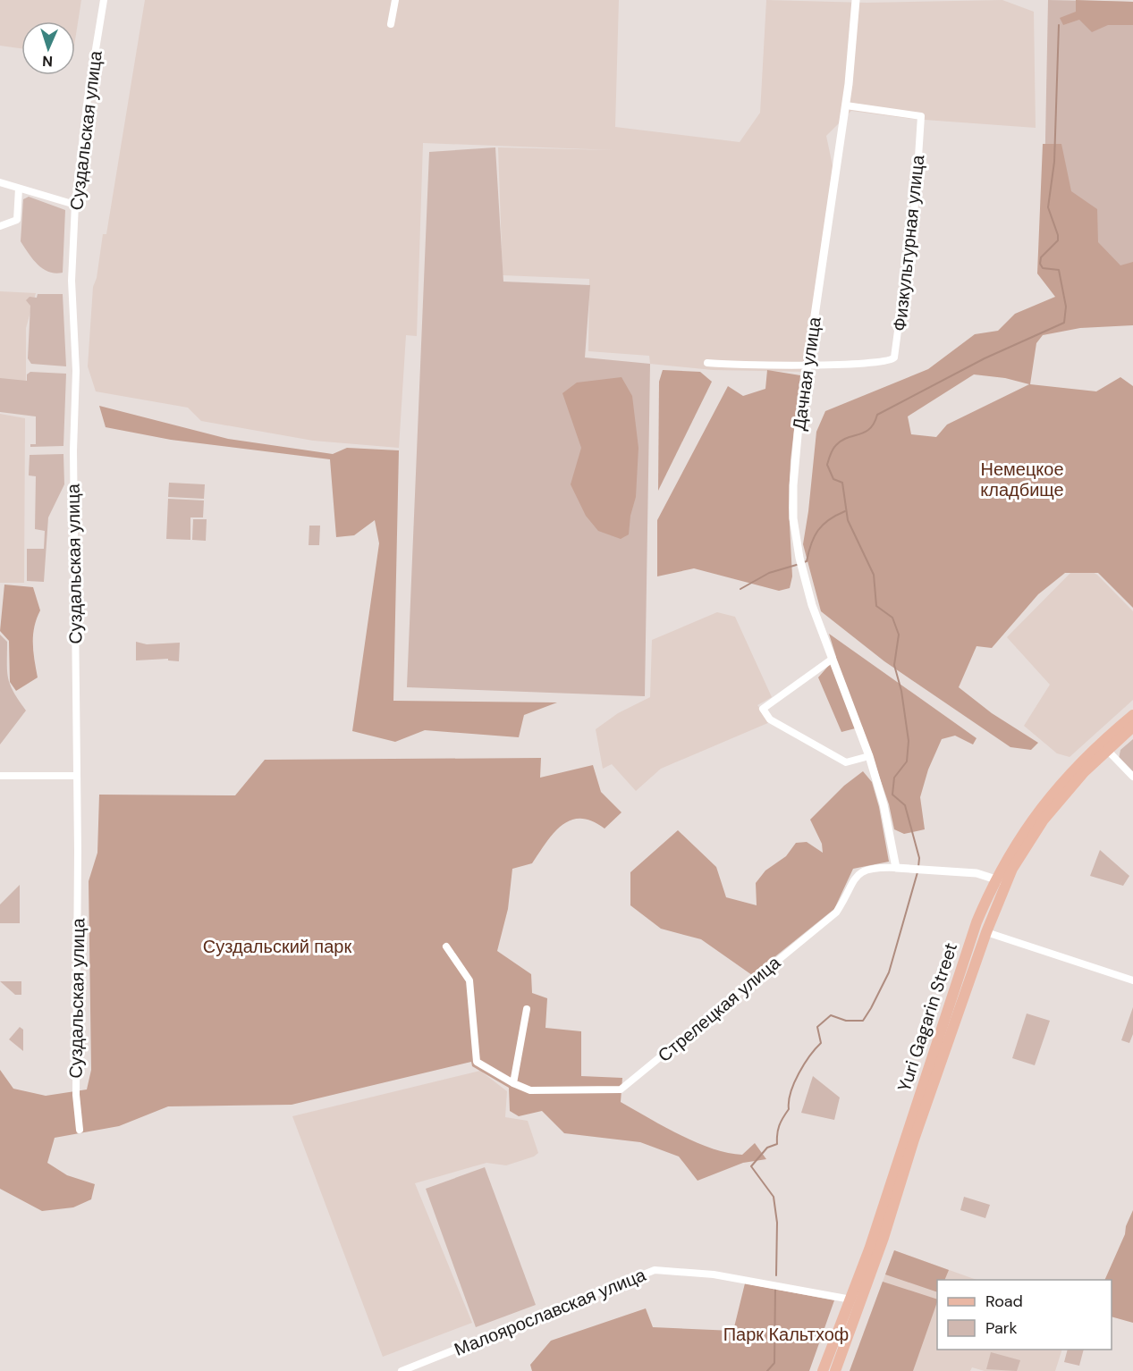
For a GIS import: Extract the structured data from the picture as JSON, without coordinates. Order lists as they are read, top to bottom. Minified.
{"streets":{"main road":["Yuri Gagarin Street"],"street":["Суздальская улица","Физкультурная улица","Дачная улица","Стрелецкая улица","Малоярославская улица"]},"crossings":[["Физкультурная улица","Дачная улица"],["Стрелецкая улица","Yuri Gagarin Street"],["Yuri Gagarin Street","Малоярославская улица"]],"parks":["Немецкое кладбище","Суздальский парк","Парк Кальтхоф"],"legend":["Road","Park"],"north":"bottom"}
